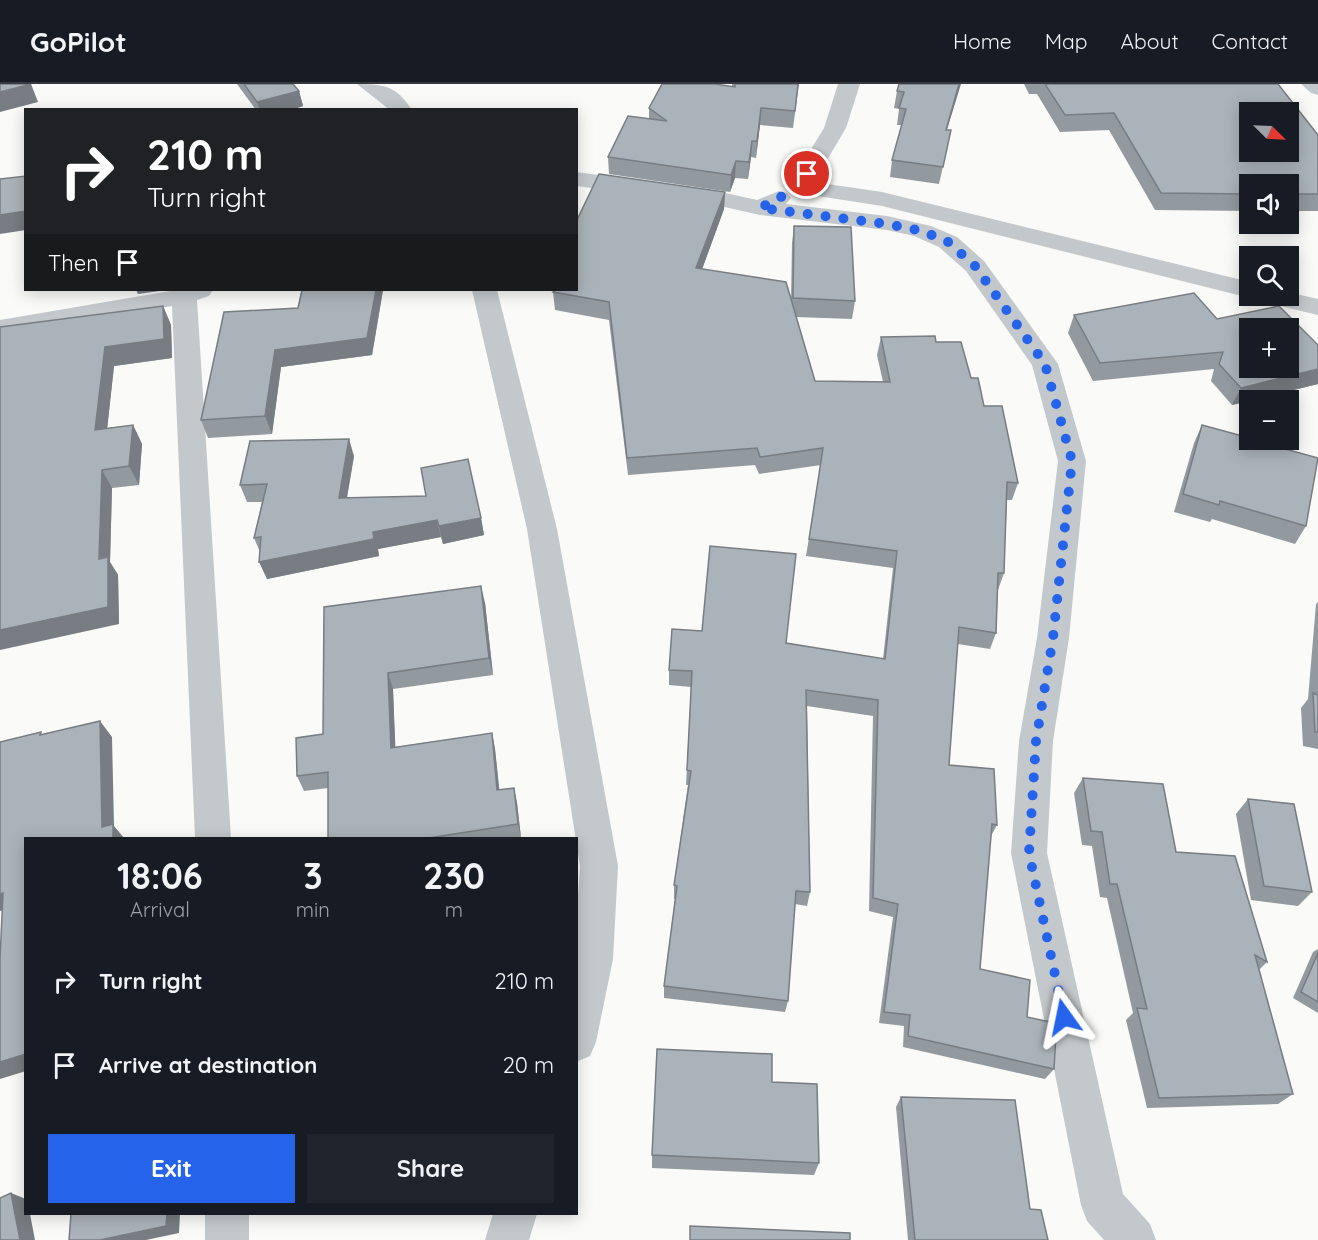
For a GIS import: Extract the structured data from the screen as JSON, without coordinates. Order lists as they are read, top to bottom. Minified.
{"north":"bottom right","page":{"header":"GoPilot","nav":["Home","Map","About","Contact"],"map_buttons":["+","−"],"turn":["210 m","Turn right"],"then":"Then","eta":["18:06","Arrival","3","min","230","m"],"list":[{"name":"Turn right","value":"210 m"},{"name":"Arrive at destination","value":"20 m"}],"buttons":["Exit","Share"]}}
